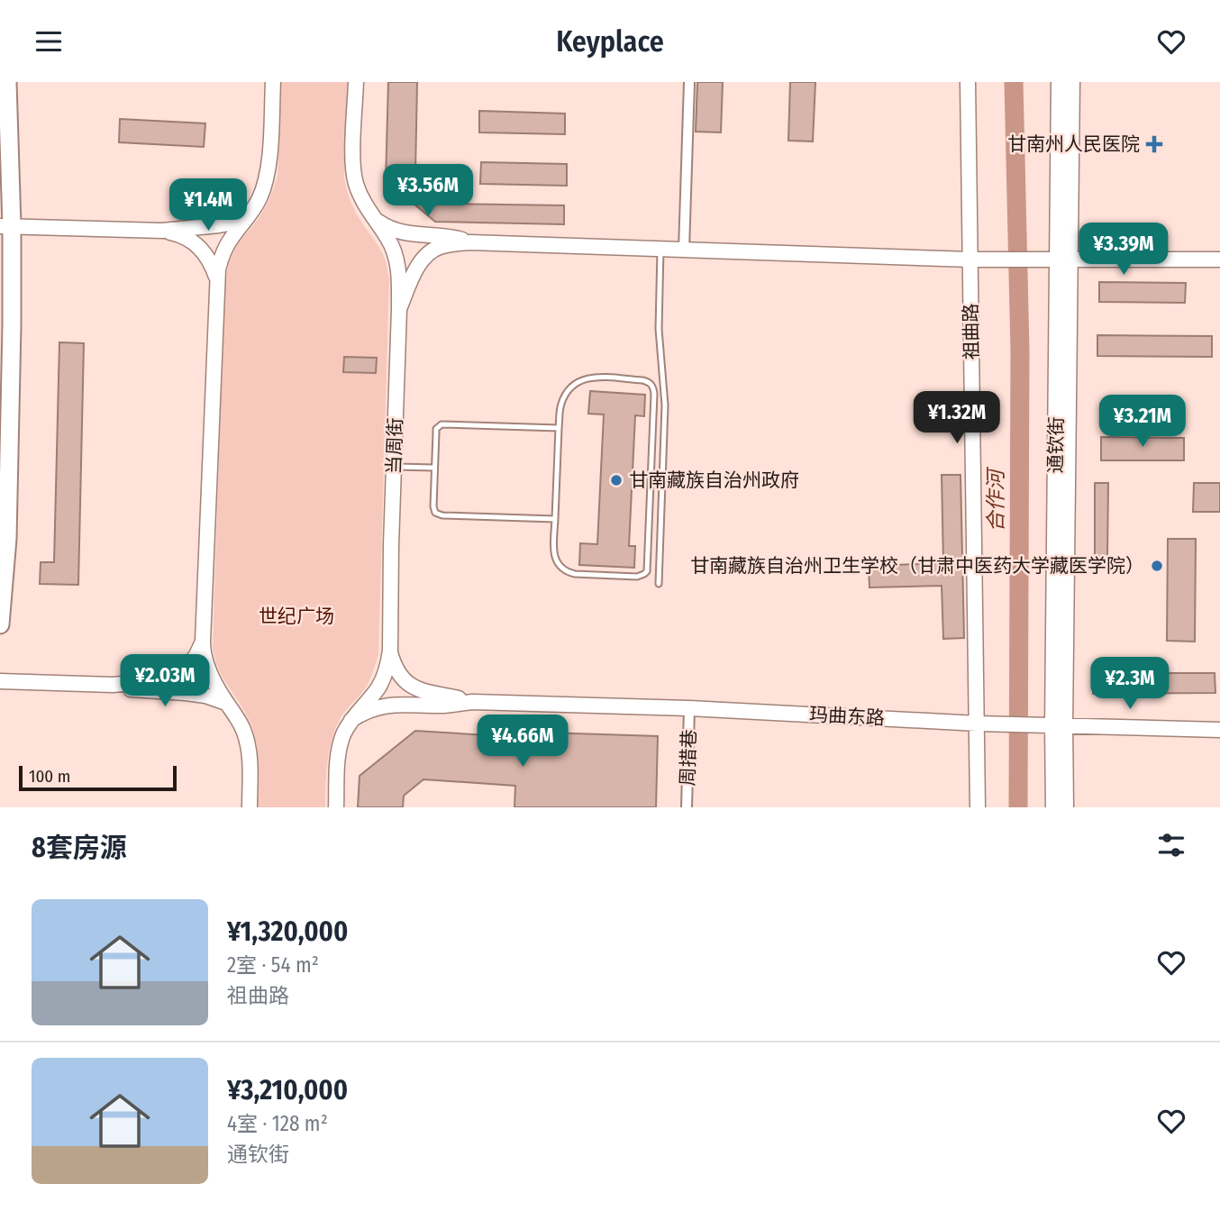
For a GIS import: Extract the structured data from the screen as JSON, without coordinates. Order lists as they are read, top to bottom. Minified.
{"streets":{"street":["祖曲路","通钦街","当周街","玛曲东路","周措巷"]},"crossings":[["祖曲路","玛曲东路"],["通钦街","玛曲东路"],["玛曲东路","周措巷"]],"water":["合作河"],"parks":["世纪广场"],"places":{"health":["甘南州人民医院"],"other":["甘南藏族自治州政府","甘南藏族自治州卫生学校（甘肃中医药大学藏医学院）"]},"scale_bar":"100 m","page":{"header":"Keyplace","price":["¥3.56M","¥1.4M","¥3.39M","¥1.32M","¥3.21M","¥2.03M","¥2.3M","¥4.66M"],"scale":"100 m","heading":"8套房源","list":[{"name":"¥1,320,000","note":"2室 · 54 m² · 祖曲路"},{"name":"¥3,210,000","note":"4室 · 128 m² · 通钦街"}]}}
